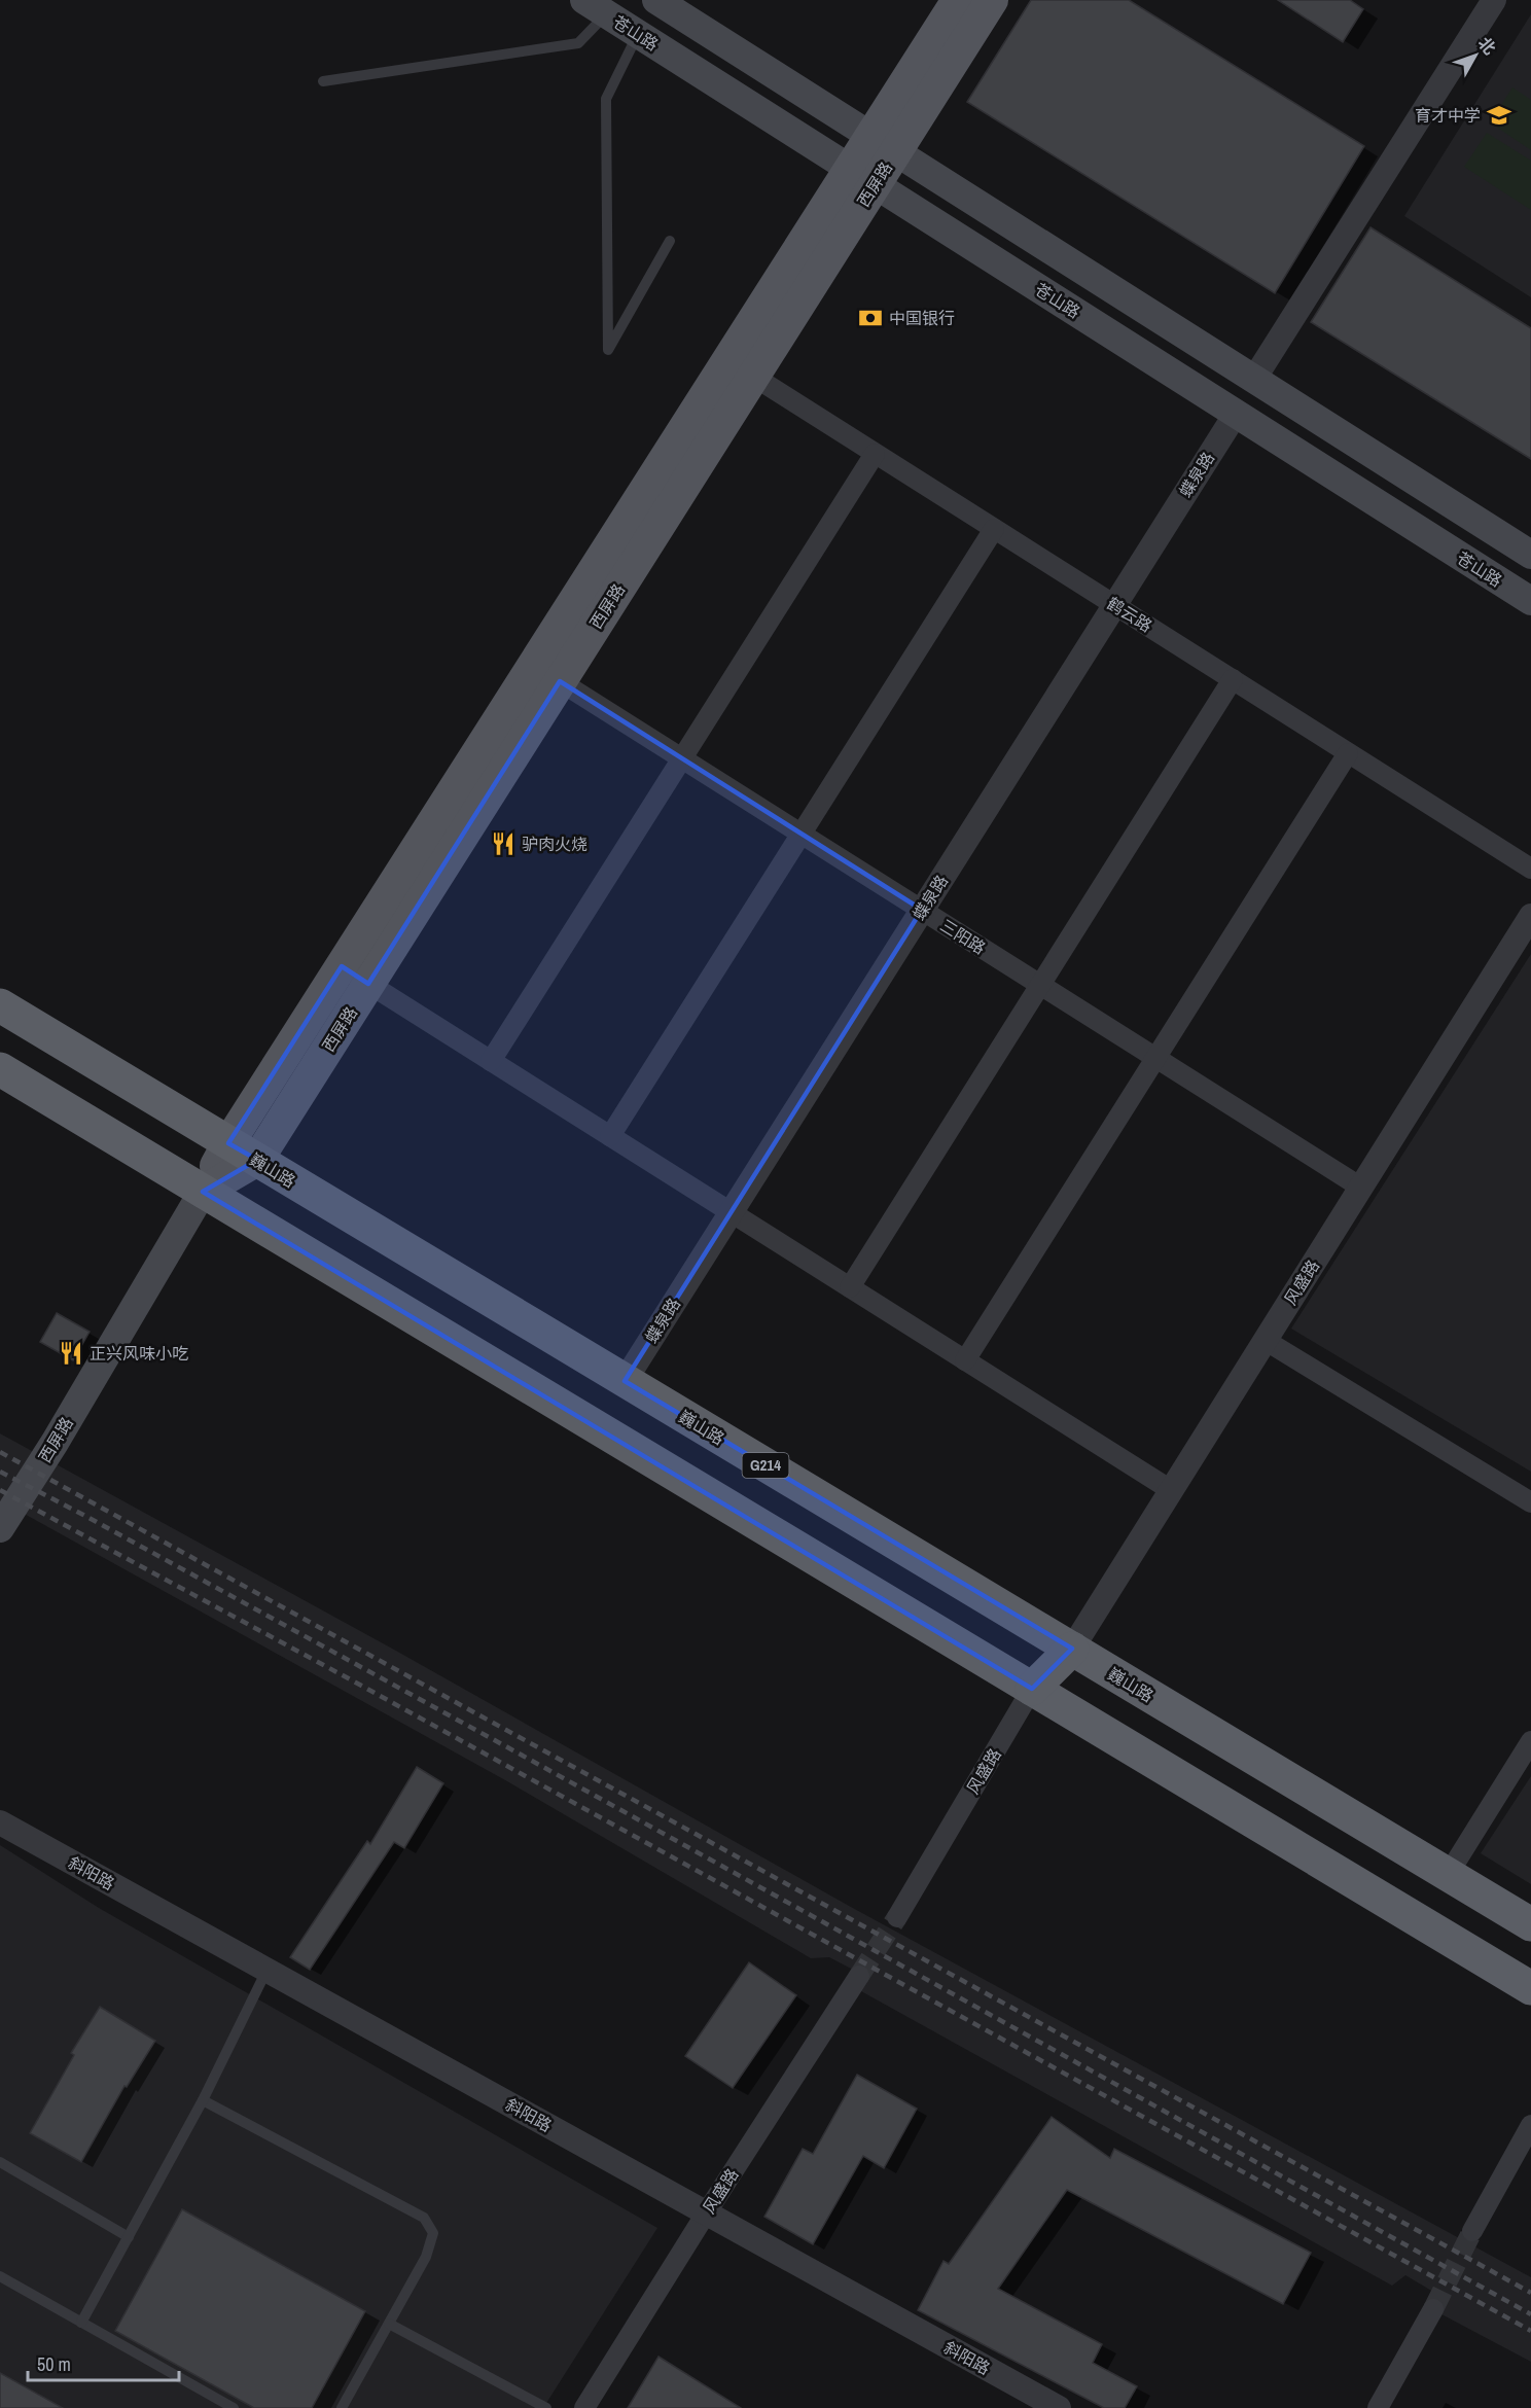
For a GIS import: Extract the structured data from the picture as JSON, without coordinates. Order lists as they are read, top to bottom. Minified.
{"streets":{"highway":["巍山路","G214"],"main road":["苍山路","西屏路"],"street":["蝶泉路","鹤云路","三阳路","风盛路","斜阳路"]},"crossings":[["苍山路","西屏路"],["苍山路","蝶泉路"],["西屏路","鹤云路"],["西屏路","三阳路"],["西屏路","巍山路"],["蝶泉路","鹤云路"],["蝶泉路","三阳路"],["蝶泉路","巍山路"],["三阳路","风盛路"],["巍山路","风盛路"],["风盛路","斜阳路"]],"places":{"school or university":["育才中学"],"bank":["中国银行"],"restaurant":["驴肉火烧","正兴风味小吃"]},"scale_bar":"50 m","north":"top right"}
